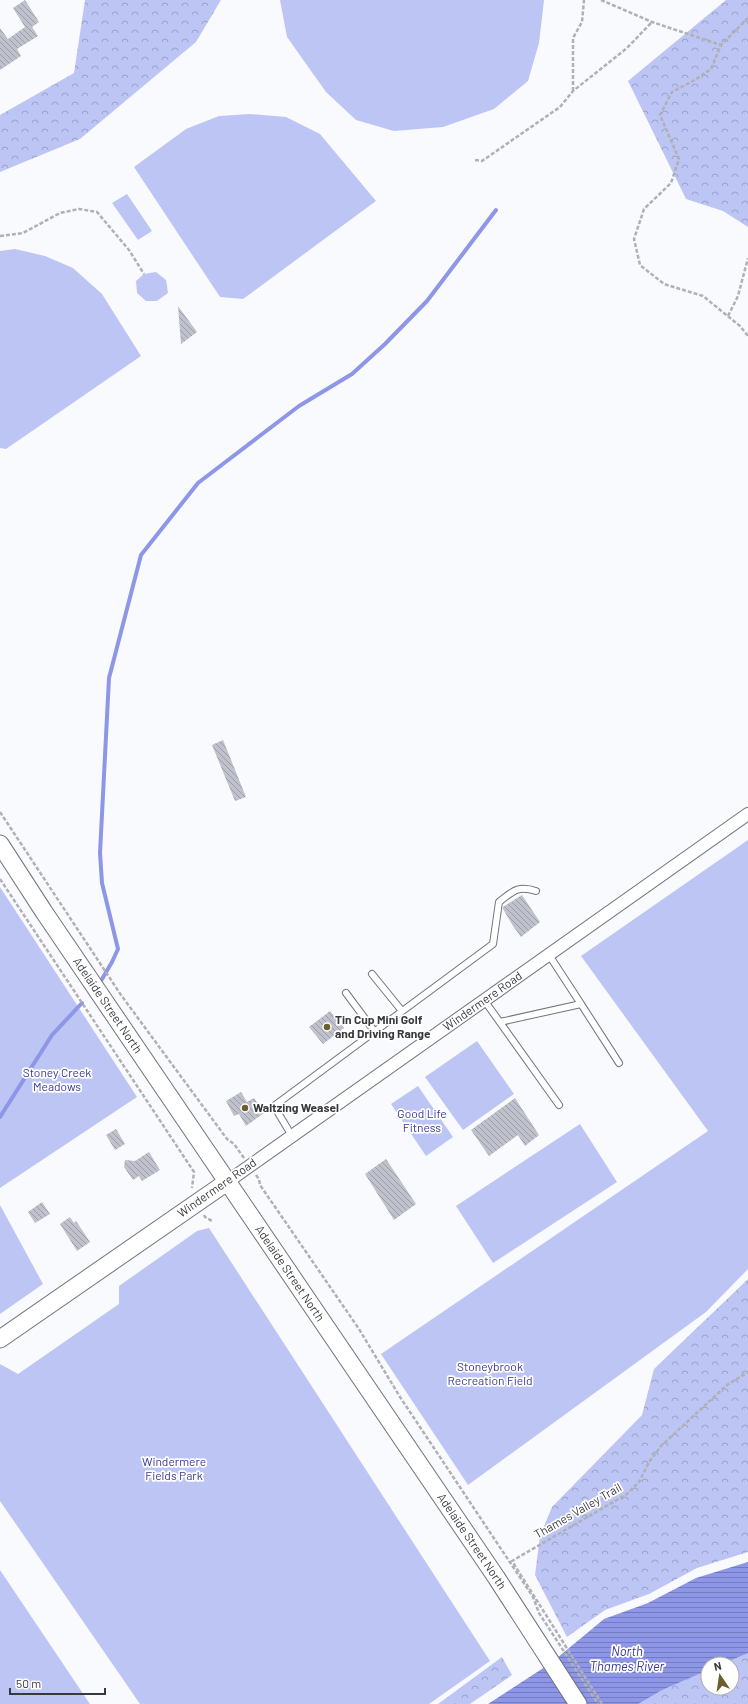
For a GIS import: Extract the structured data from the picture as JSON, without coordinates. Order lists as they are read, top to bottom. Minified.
{"streets":{"main road":["Windermere Road","Adelaide Street North"],"path":["Thames Valley Trail"]},"crossings":[["Windermere Road","Adelaide Street North"]],"water":["North Thames River"],"parks":["Stoney Creek Meadows","Good Life Fitness","Stoneybrook Recreation Field","Windermere Fields Park"],"places":["Tin Cup Mini Golf and Driving Range","Waltzing Weasel"],"scale_bar":"50 m","north":"top"}
